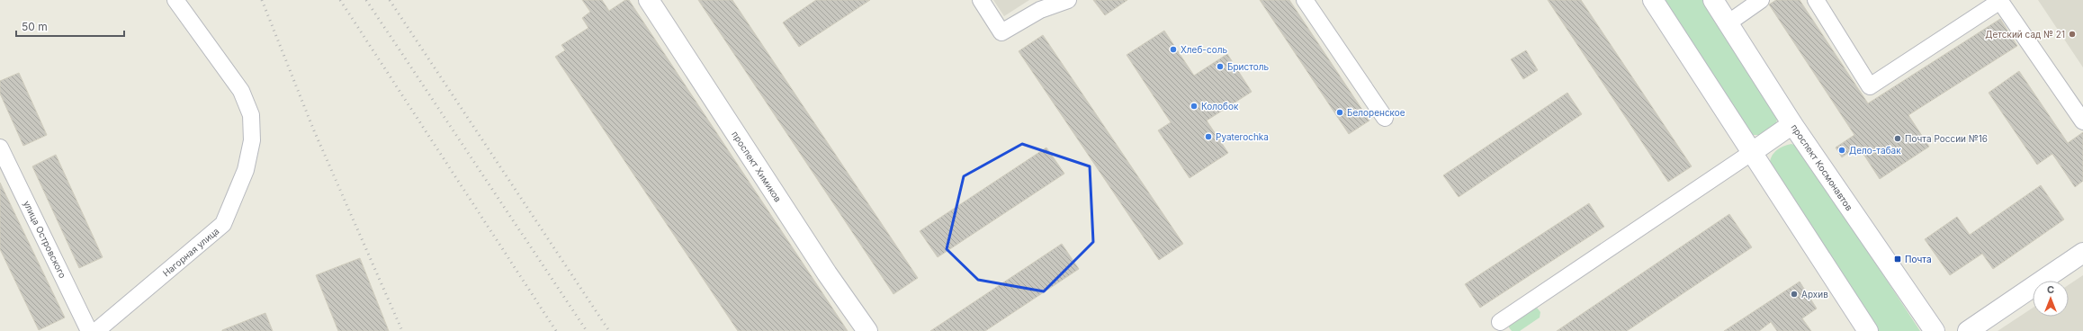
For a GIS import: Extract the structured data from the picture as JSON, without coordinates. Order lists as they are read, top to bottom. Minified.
{"streets":{"main road":["проспект Химиков","проспект Космонавтов"],"street":["улица Островского","Нагорная улица"]},"places":{"other":["Детский сад № 21","Хлеб-соль","Бристоль","Колобок","Белоренское","Pyaterochka","Почта России №16","Дело-табак","Архив"],"transit":["Почта"]},"scale_bar":"50 m","north":"top"}
